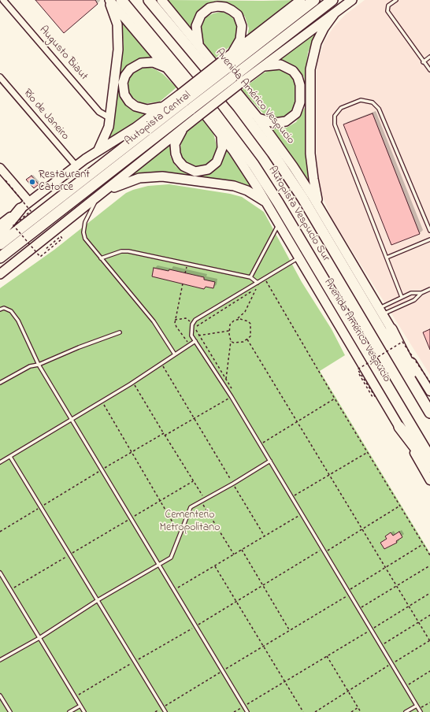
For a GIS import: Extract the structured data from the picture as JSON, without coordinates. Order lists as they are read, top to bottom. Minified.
{"streets":{"highway":["Autopista Central","Autopista Vespucio Sur"],"main road":["Avenida Américo Vespucio"],"street":["Augusto Biaut","Río de Janeiro"]},"parks":["Cementerio Metropolitano"],"places":["Restaurant Catorce"]}
